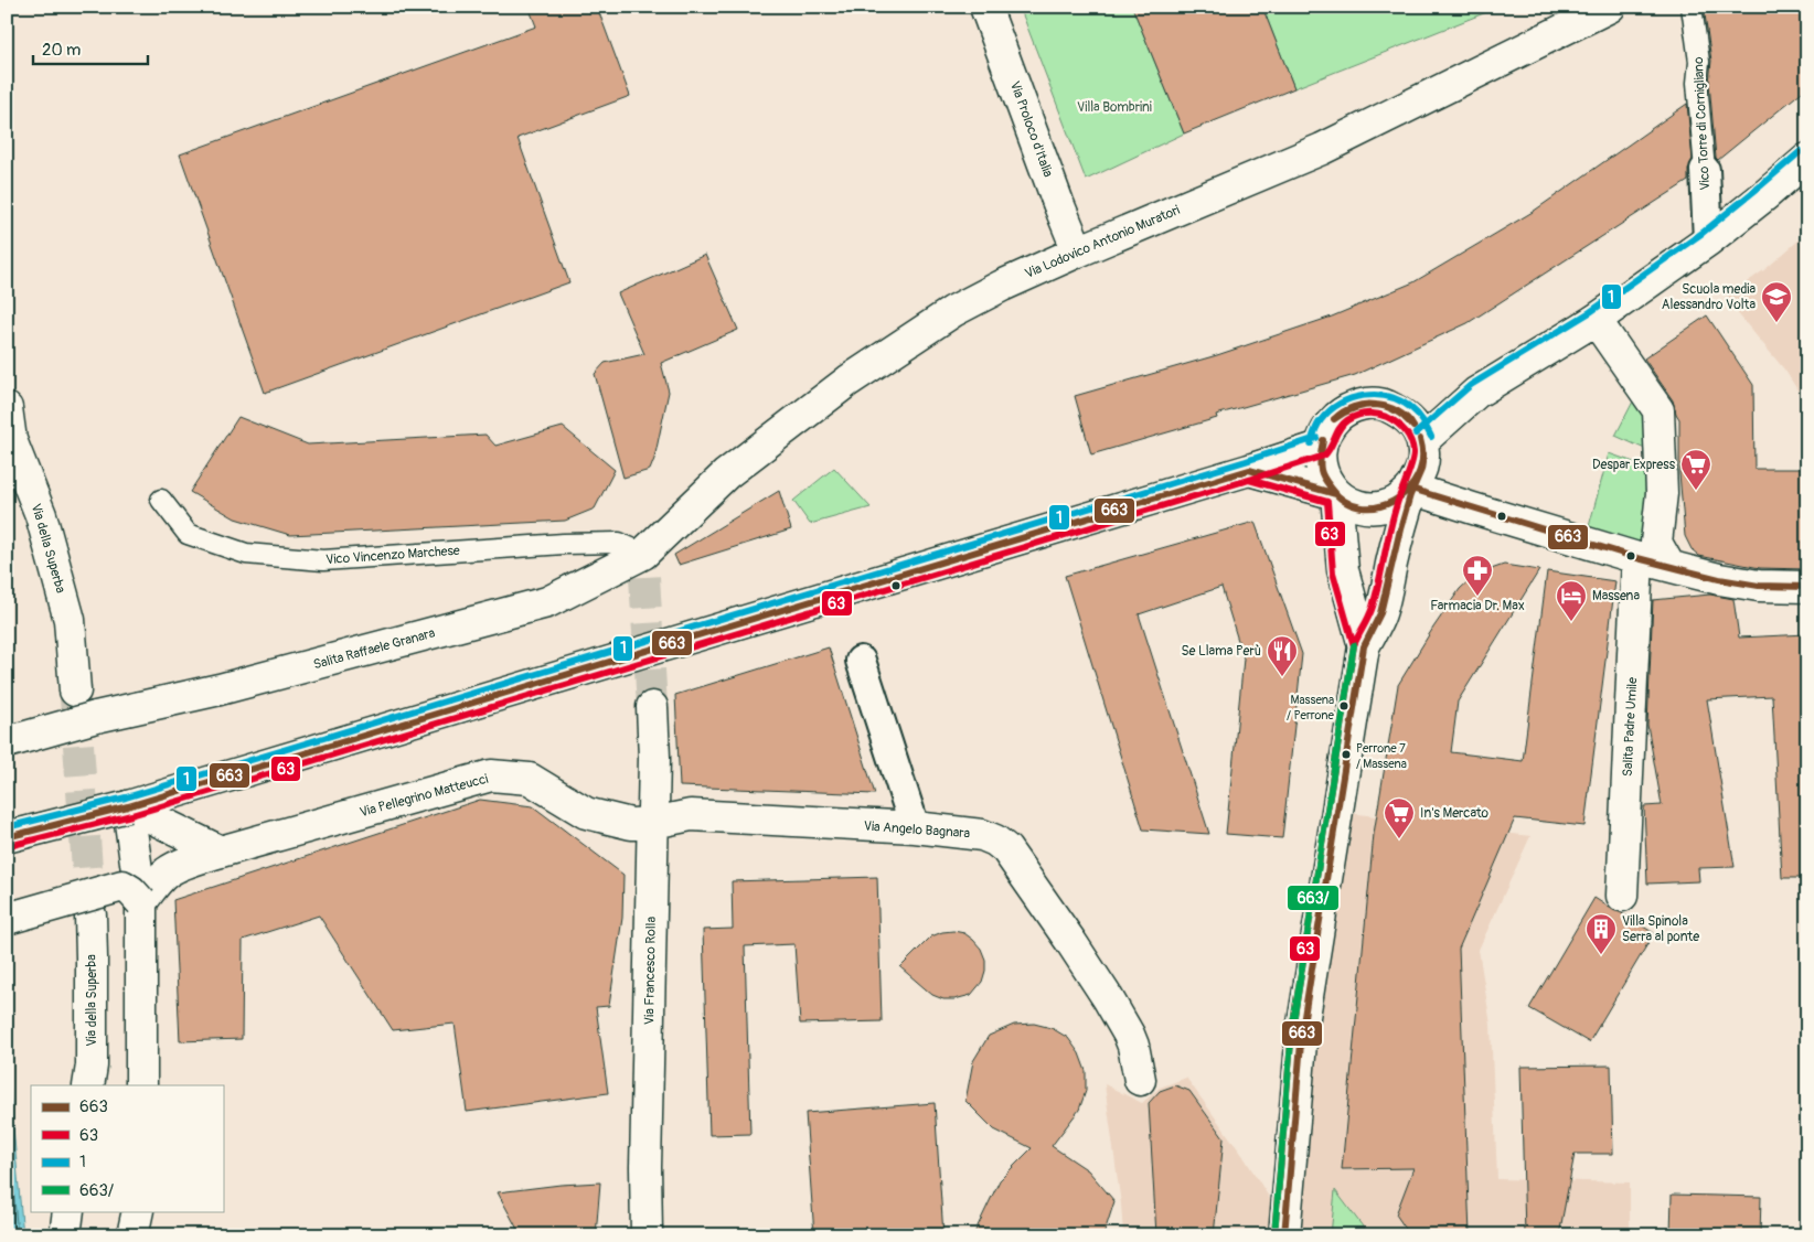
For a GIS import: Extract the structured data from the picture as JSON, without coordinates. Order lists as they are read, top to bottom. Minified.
{"streets":{"street":["Vico Torre di Cornigliano","Via Proloco d'Italia","Via Lodovico Antonio Muratori","Via della Superba","Salita Raffaele Granara","Salita Padre Umile","Via Pellegrino Matteucci","Via Angelo Bagnara","Via Francesco Rolla"],"lane":["Vico Vincenzo Marchese"]},"crossings":[["Via Proloco d'Italia","Via Lodovico Antonio Muratori"],["Via Lodovico Antonio Muratori","Vico Vincenzo Marchese"],["Via Lodovico Antonio Muratori","Salita Raffaele Granara"],["Vico Vincenzo Marchese","Salita Raffaele Granara"],["Via Pellegrino Matteucci","Via Angelo Bagnara"],["Via Pellegrino Matteucci","Via Francesco Rolla"],["Via Angelo Bagnara","Via Francesco Rolla"]],"parks":["Villa Bombrini"],"places":{"school or university":["Scuola media Alessandro Volta"],"supermarket":["Despar Express","In's Mercato"],"pharmacy":["Farmacia Dr. Max"],"hotel":["Massena"],"restaurant":["Se Llama Perù"],"other":["Massena / Perrone","Perrone 7 / Massena"],"building":["Villa Spinola Serra al ponte"]},"lines":["transit line 1","transit line 663","transit line 63","transit line 663/"],"legend":["663","63","1","663/"],"scale_bar":"20 m"}
